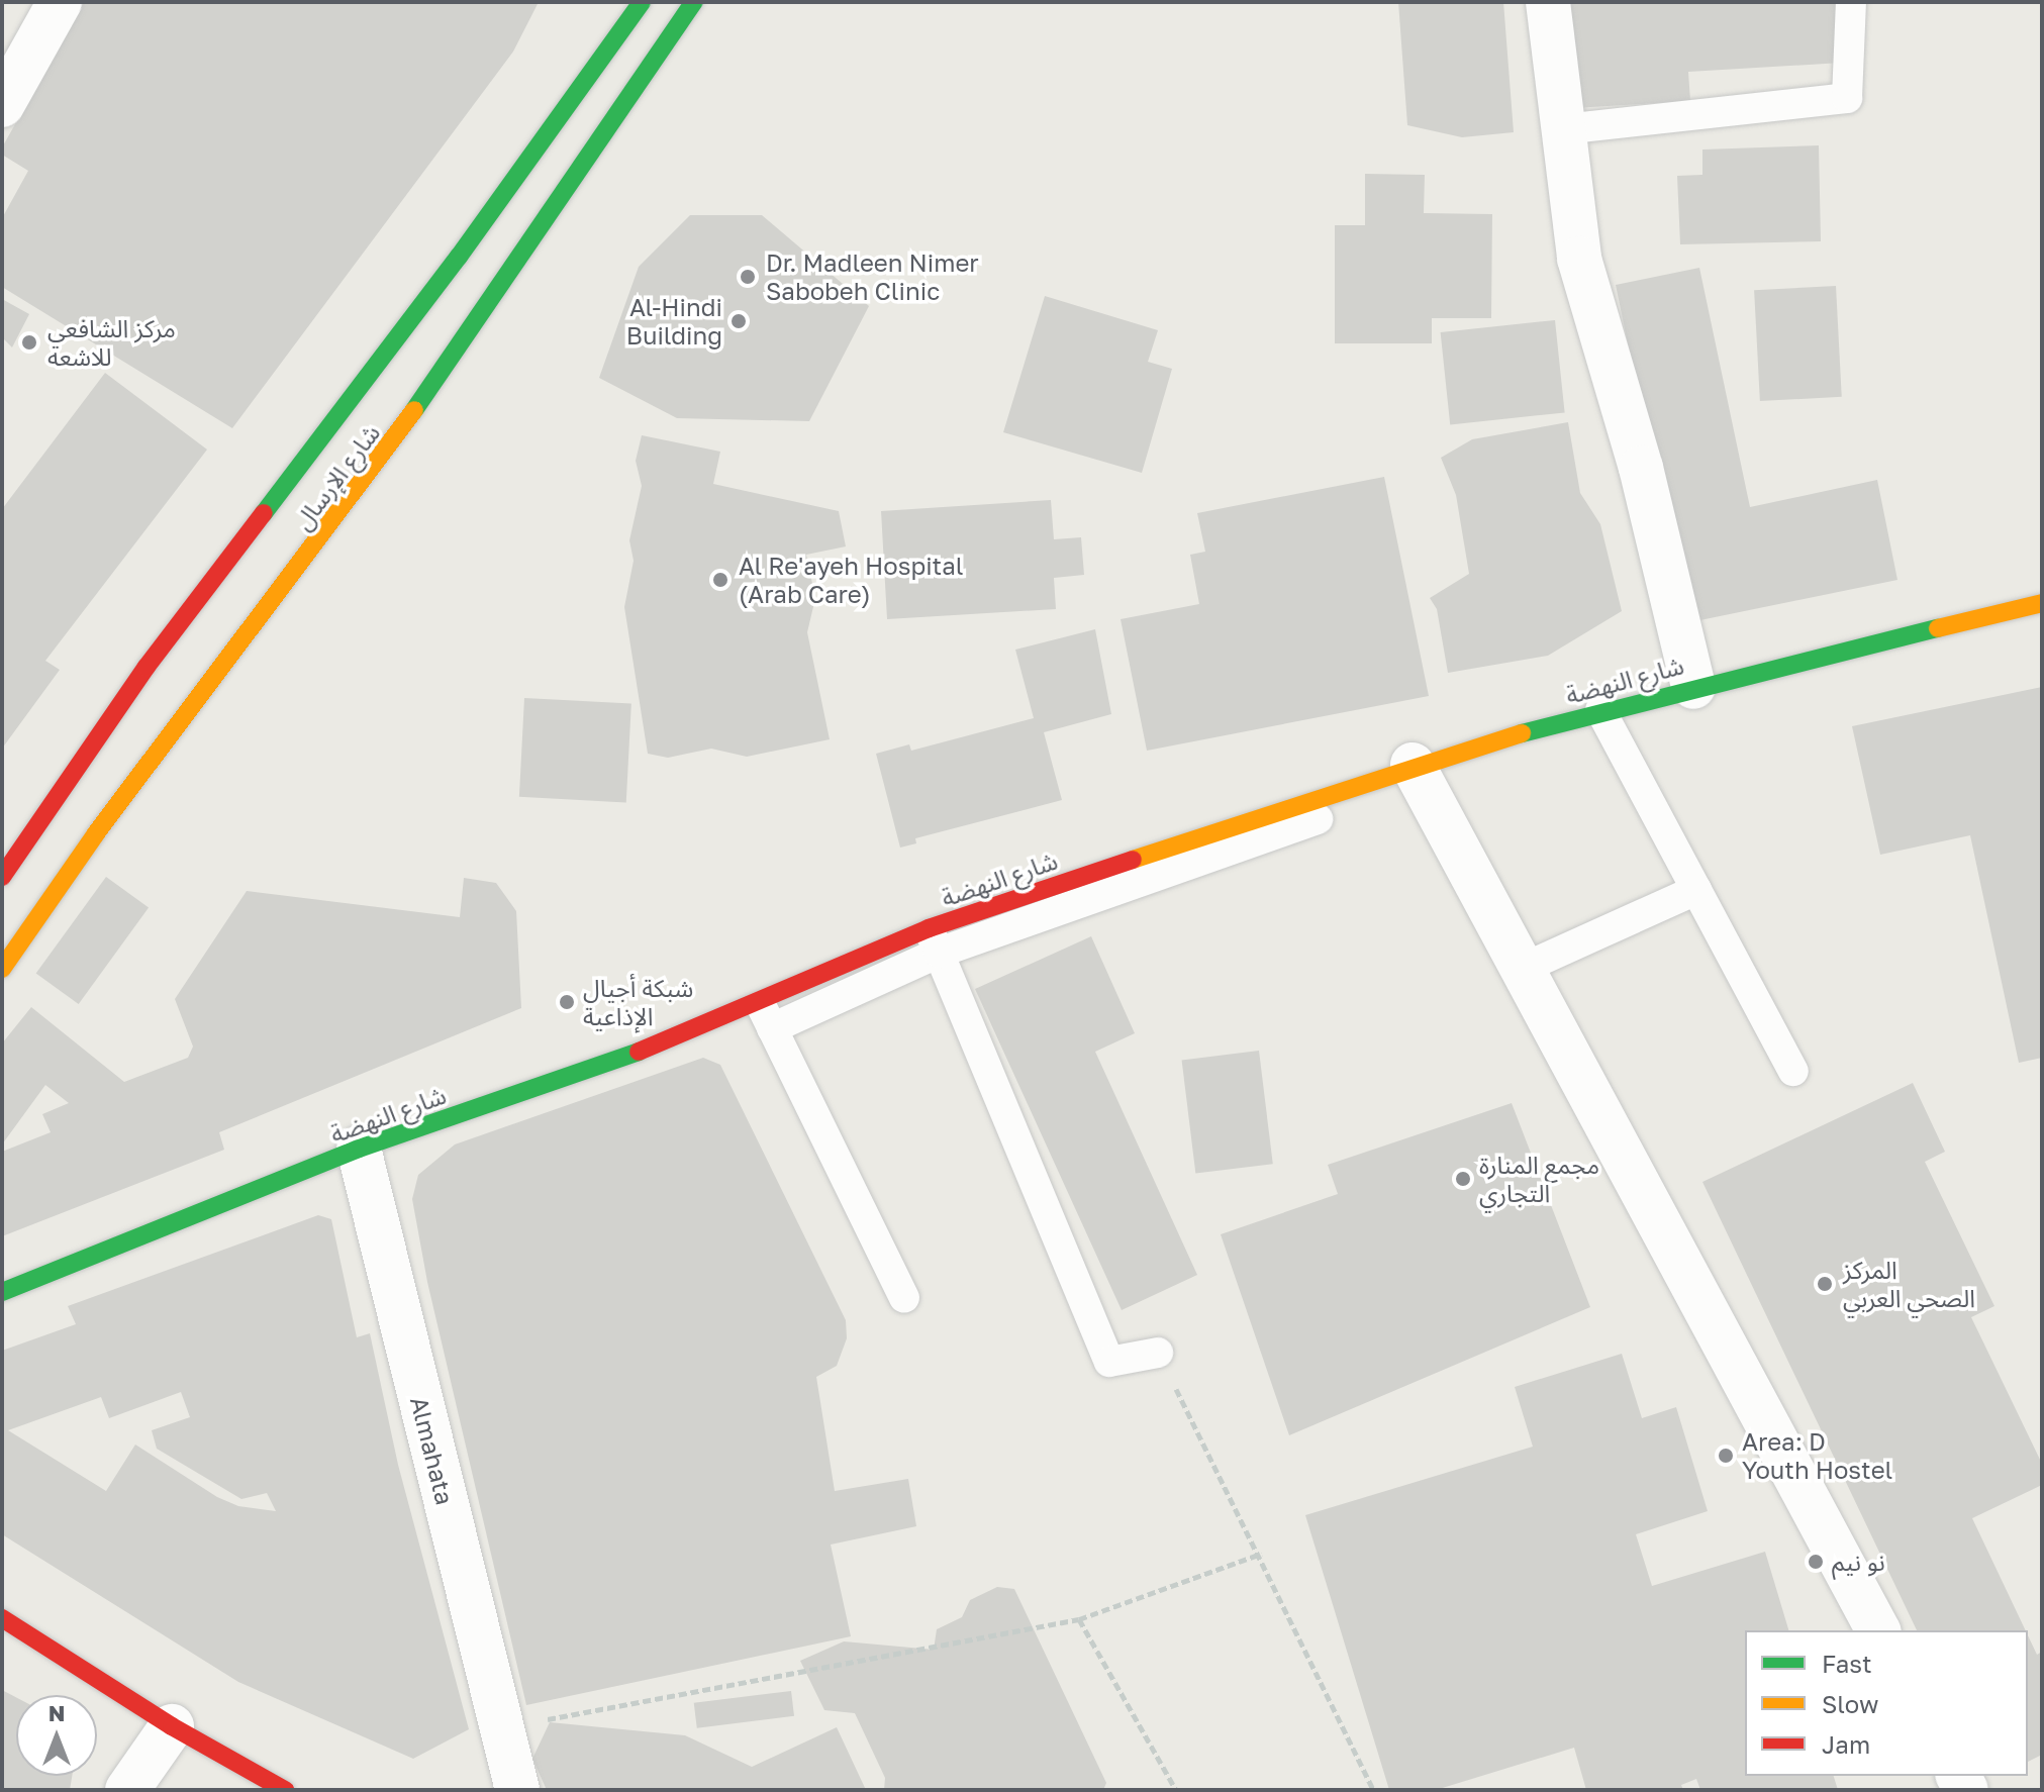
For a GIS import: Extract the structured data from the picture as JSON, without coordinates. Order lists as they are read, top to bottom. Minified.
{"streets":{"main road":["شارع الإرسال","شارع النهضة"],"street":["Almahata"]},"crossings":[["شارع النهضة","Almahata"]],"places":["Dr. Madleen Nimer Sabobeh Clinic","Al-Hindi Building","مركز الشافعي للاشعه","Al Re'ayeh Hospital (Arab Care)","شبكة أجيال الإذاعية","مجمع المنارة التجاري","المركز الصحي العربي","Area: D Youth Hostel","نو نيم"],"legend":["Fast","Slow","Jam"],"north":"top"}
